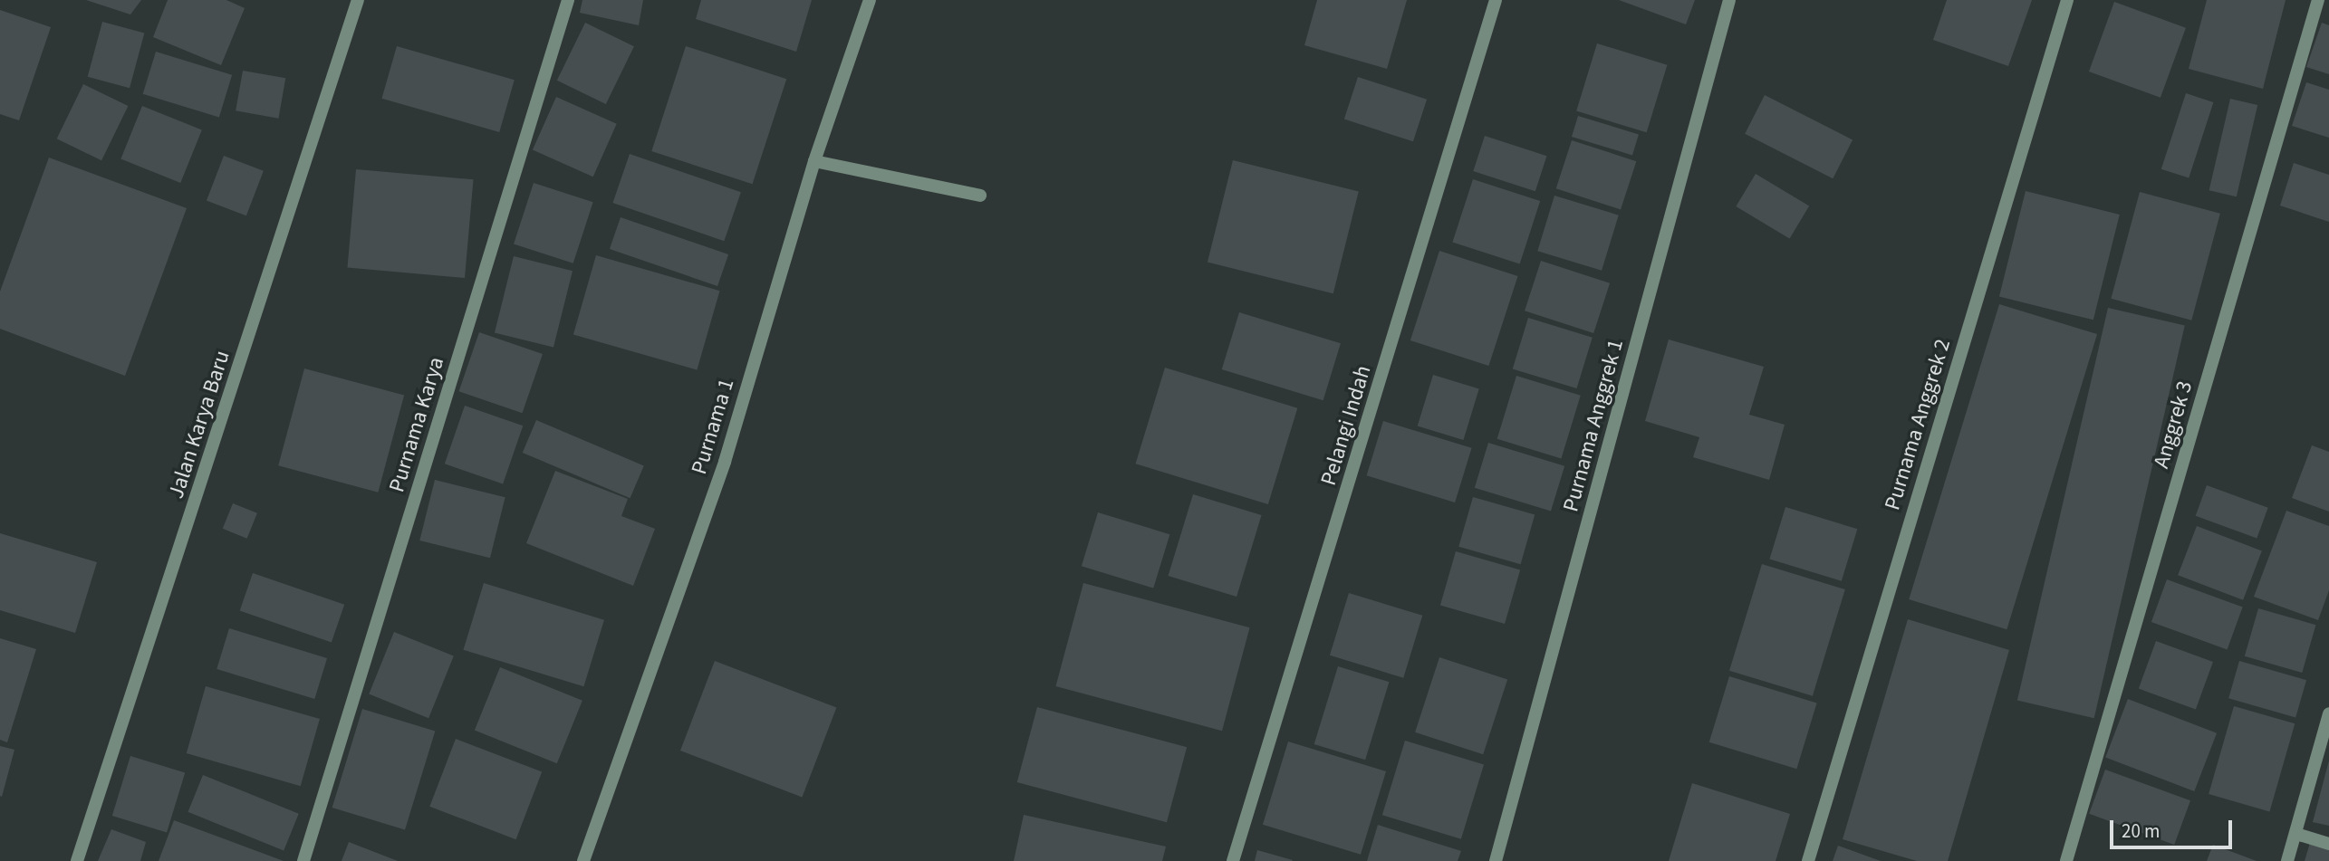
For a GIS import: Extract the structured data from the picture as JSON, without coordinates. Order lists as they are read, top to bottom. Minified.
{"streets":{"street":["Jalan Karya Baru","Purnama Karya","Purnama Anggrek 2","Anggrek 3","Pelangi Indah","Purnama Anggrek 1","Purnama 1"]},"scale_bar":"20 m"}
